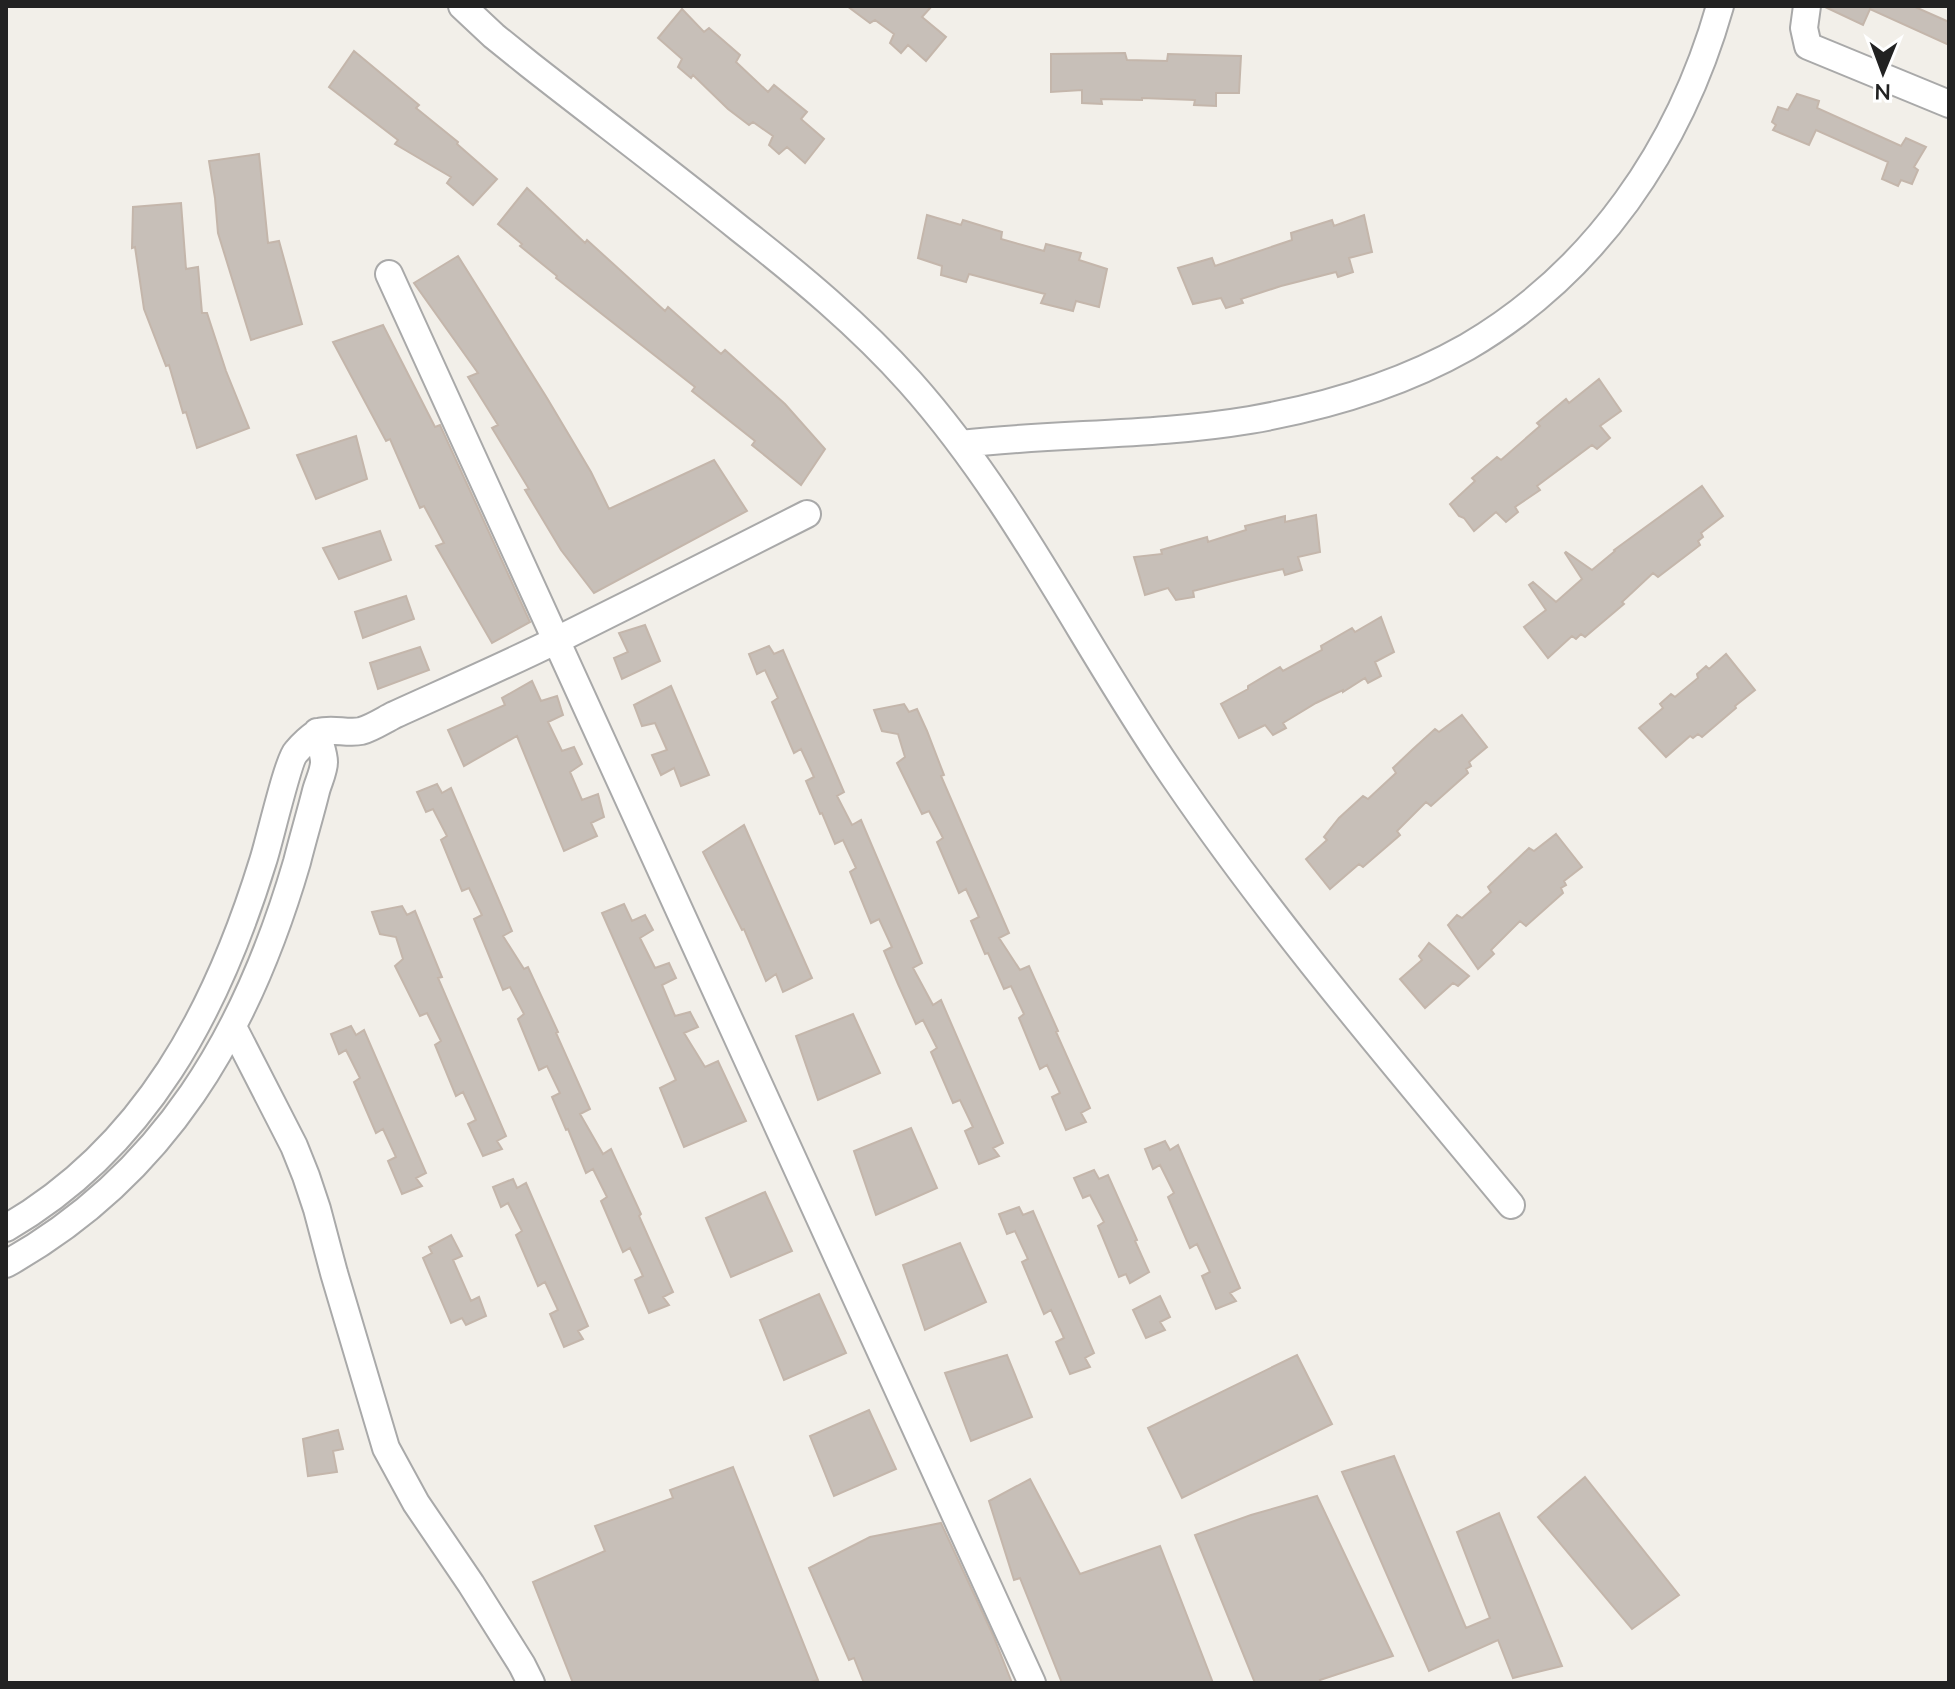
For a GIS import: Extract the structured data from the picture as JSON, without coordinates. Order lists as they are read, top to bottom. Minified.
{"north":"bottom"}
